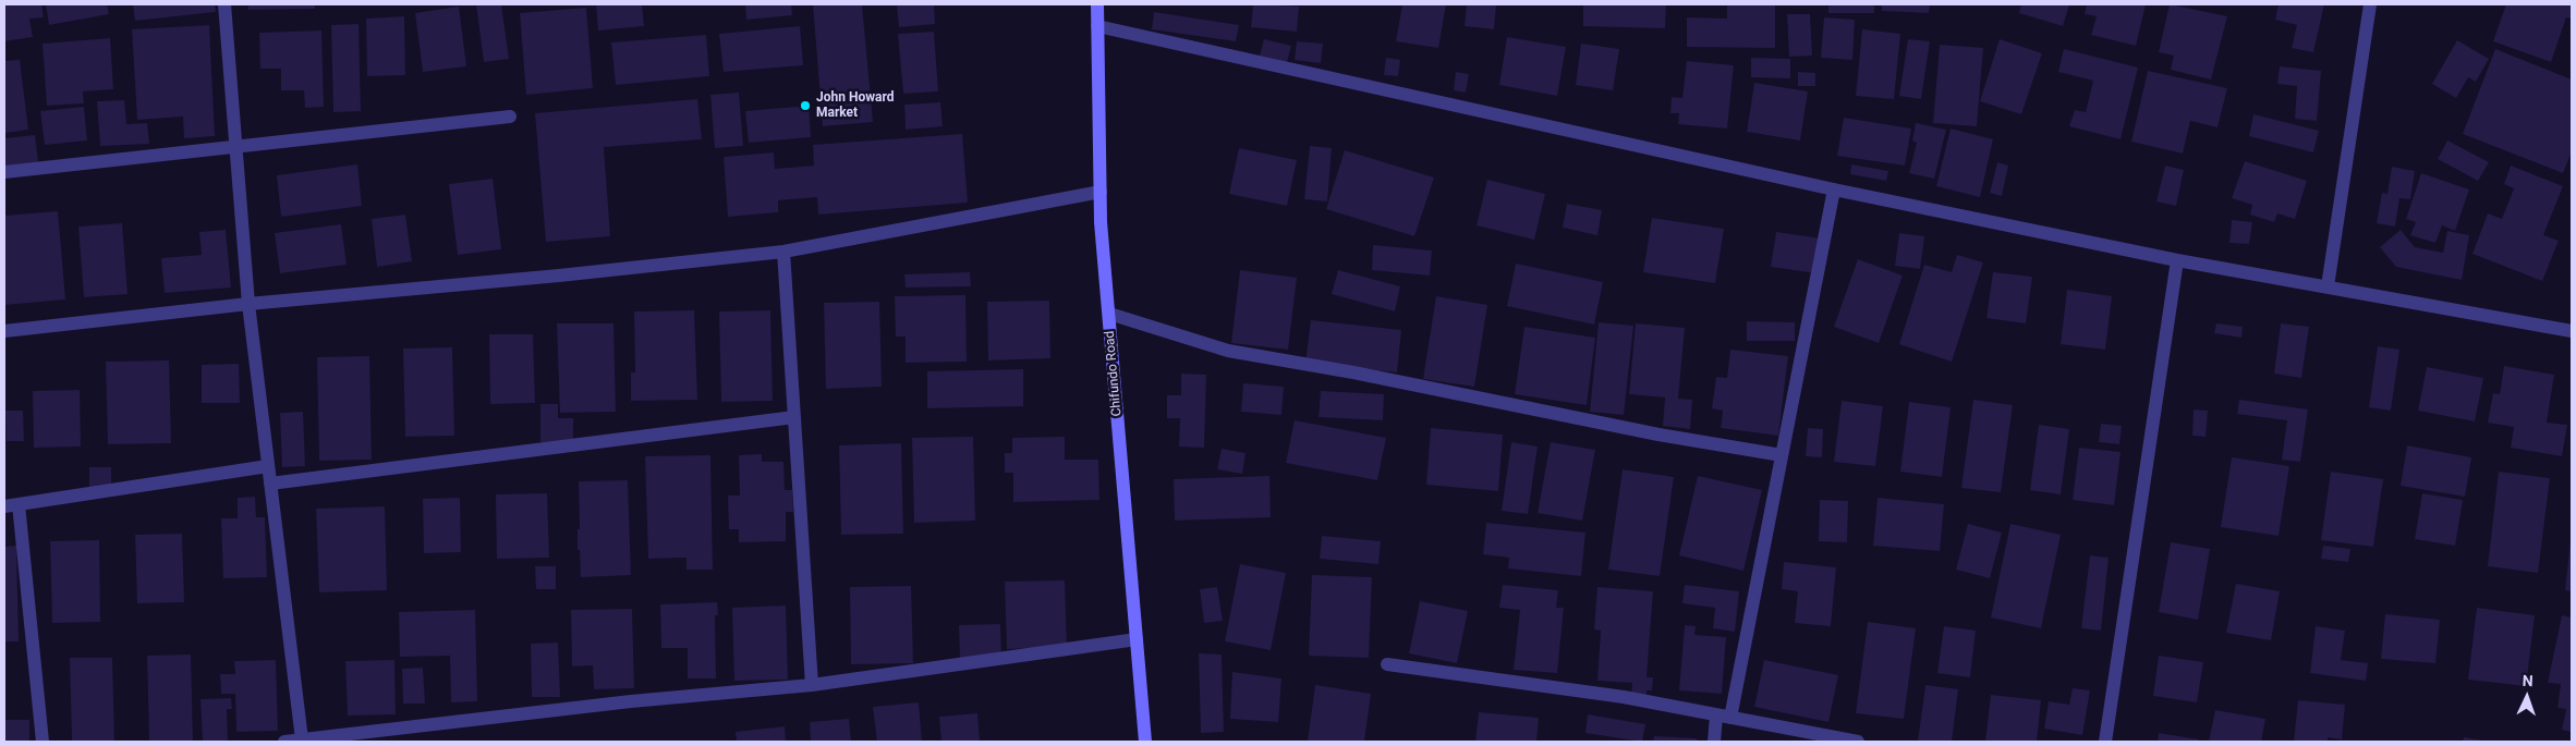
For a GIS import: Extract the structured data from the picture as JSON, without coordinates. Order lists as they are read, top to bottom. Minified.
{"streets":{"street":["Chifundo Road"]},"places":["John Howard Market"],"north":"top"}
